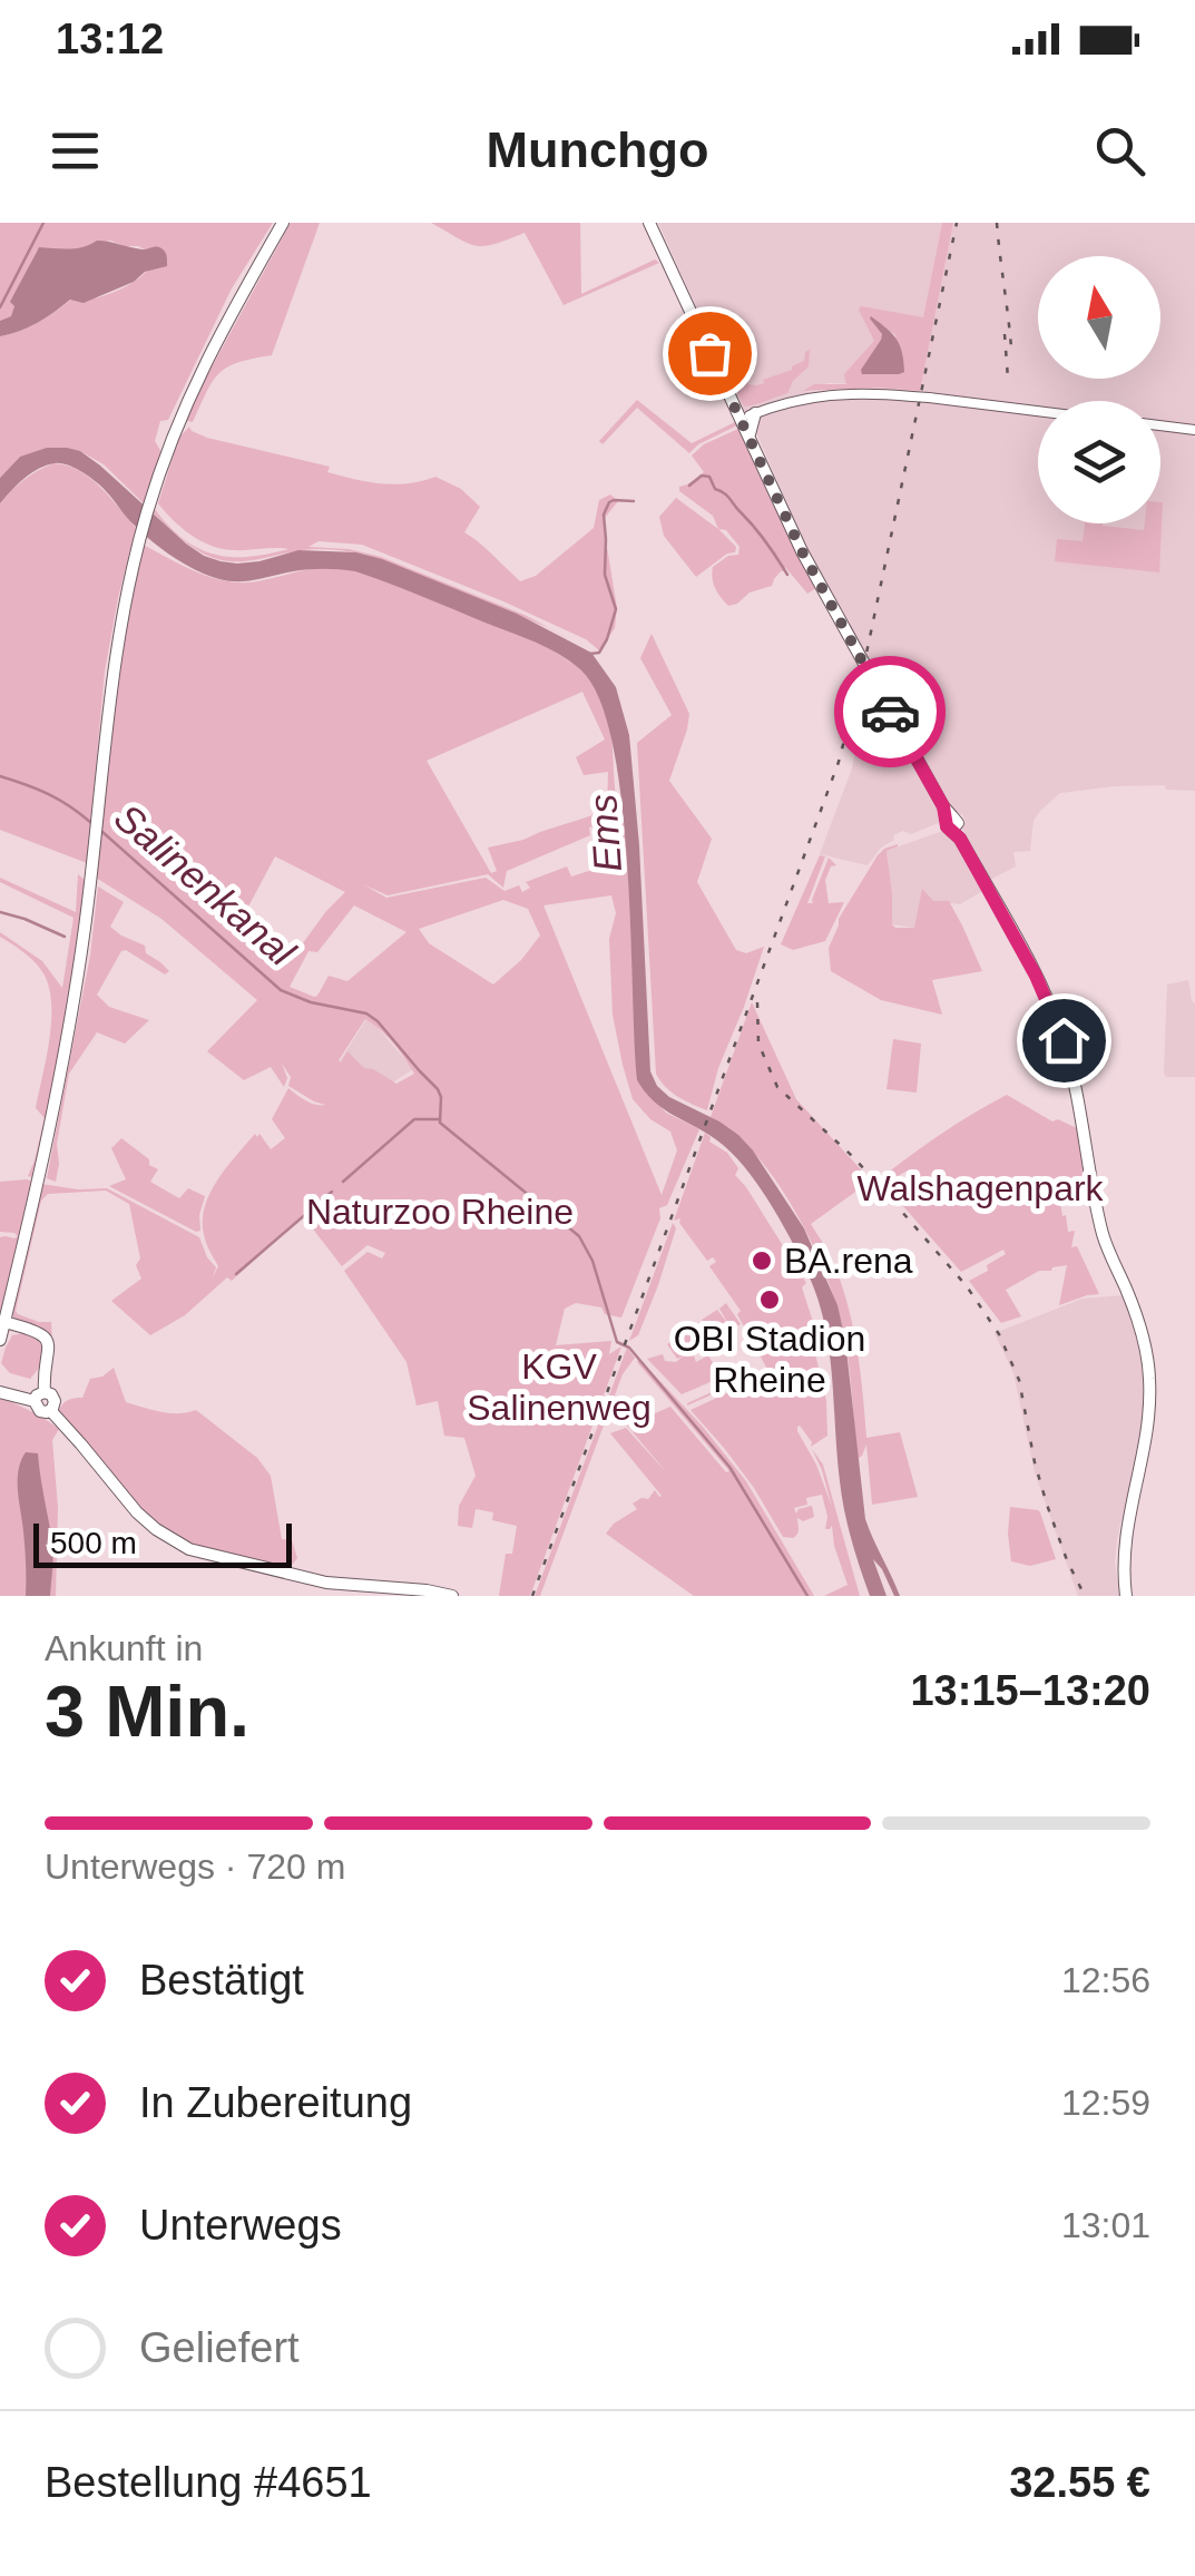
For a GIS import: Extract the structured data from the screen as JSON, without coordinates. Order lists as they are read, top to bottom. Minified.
{"water":["Ems","Salinenkanal"],"parks":["Walshagenpark","Naturzoo Rheine","KGV Salinenweg"],"places":["BA.rena","OBI Stadion Rheine"],"scale_bar":"500 m","north":"top","page":{"status":"13:12","header":"Munchgo","scale":"500 m","heading":["3 Min.","Ankunft in","13:15–13:20"],"panel":["Bestellung #4651","32.55 €"],"bar":"Unterwegs · 720 m","list":[["Bestätigt","12:56"],["In Zubereitung","12:59"],["Unterwegs","13:01"],"Geliefert"]}}
